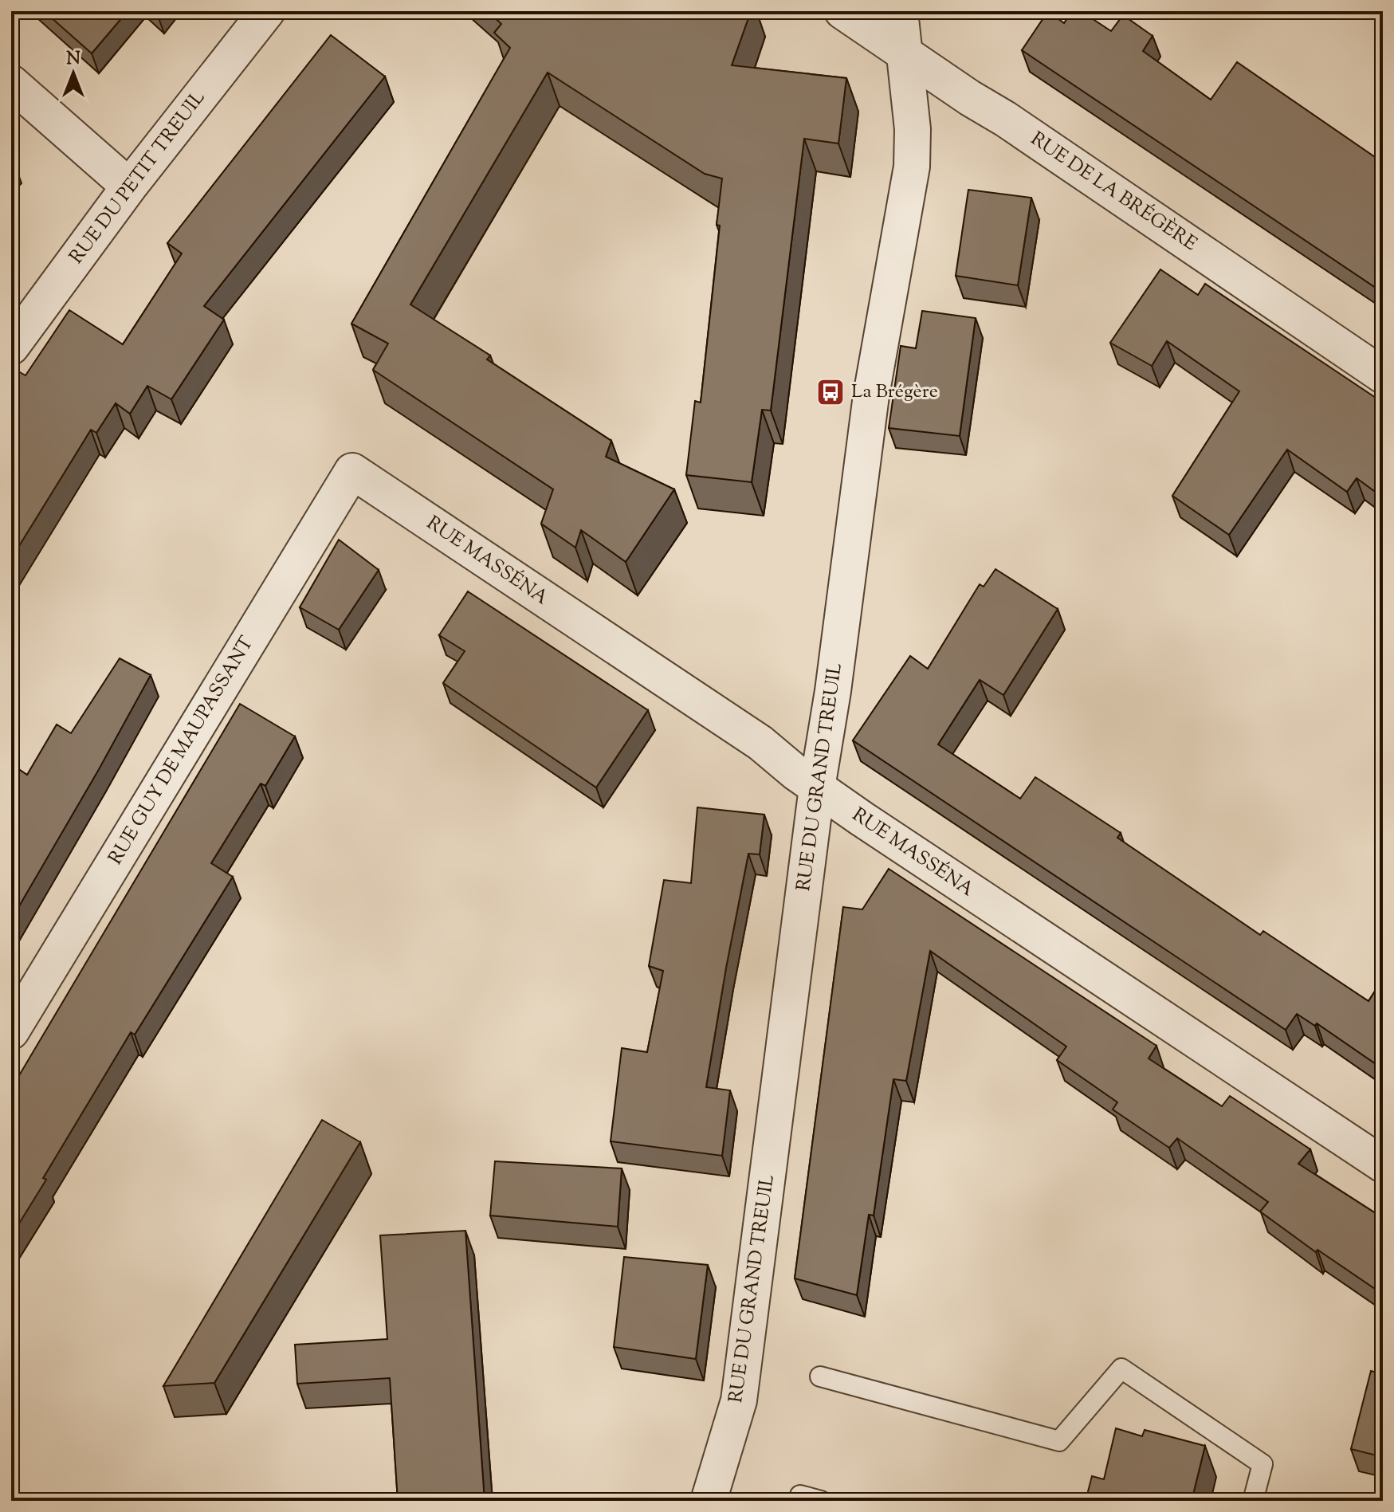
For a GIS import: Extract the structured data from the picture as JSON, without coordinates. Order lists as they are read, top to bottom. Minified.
{"streets":{"street":["RUE DU PETIT TREUIL","RUE DE LA BRÉGÈRE","RUE MASSÉNA","RUE GUY DE MAUPASSANT","RUE DU GRAND TREUIL"]},"crossings":[["RUE DE LA BRÉGÈRE","RUE DU GRAND TREUIL"],["RUE MASSÉNA","RUE GUY DE MAUPASSANT"],["RUE MASSÉNA","RUE DU GRAND TREUIL"]],"places":{"bus stop":["La Brégère"]},"north":"top"}
